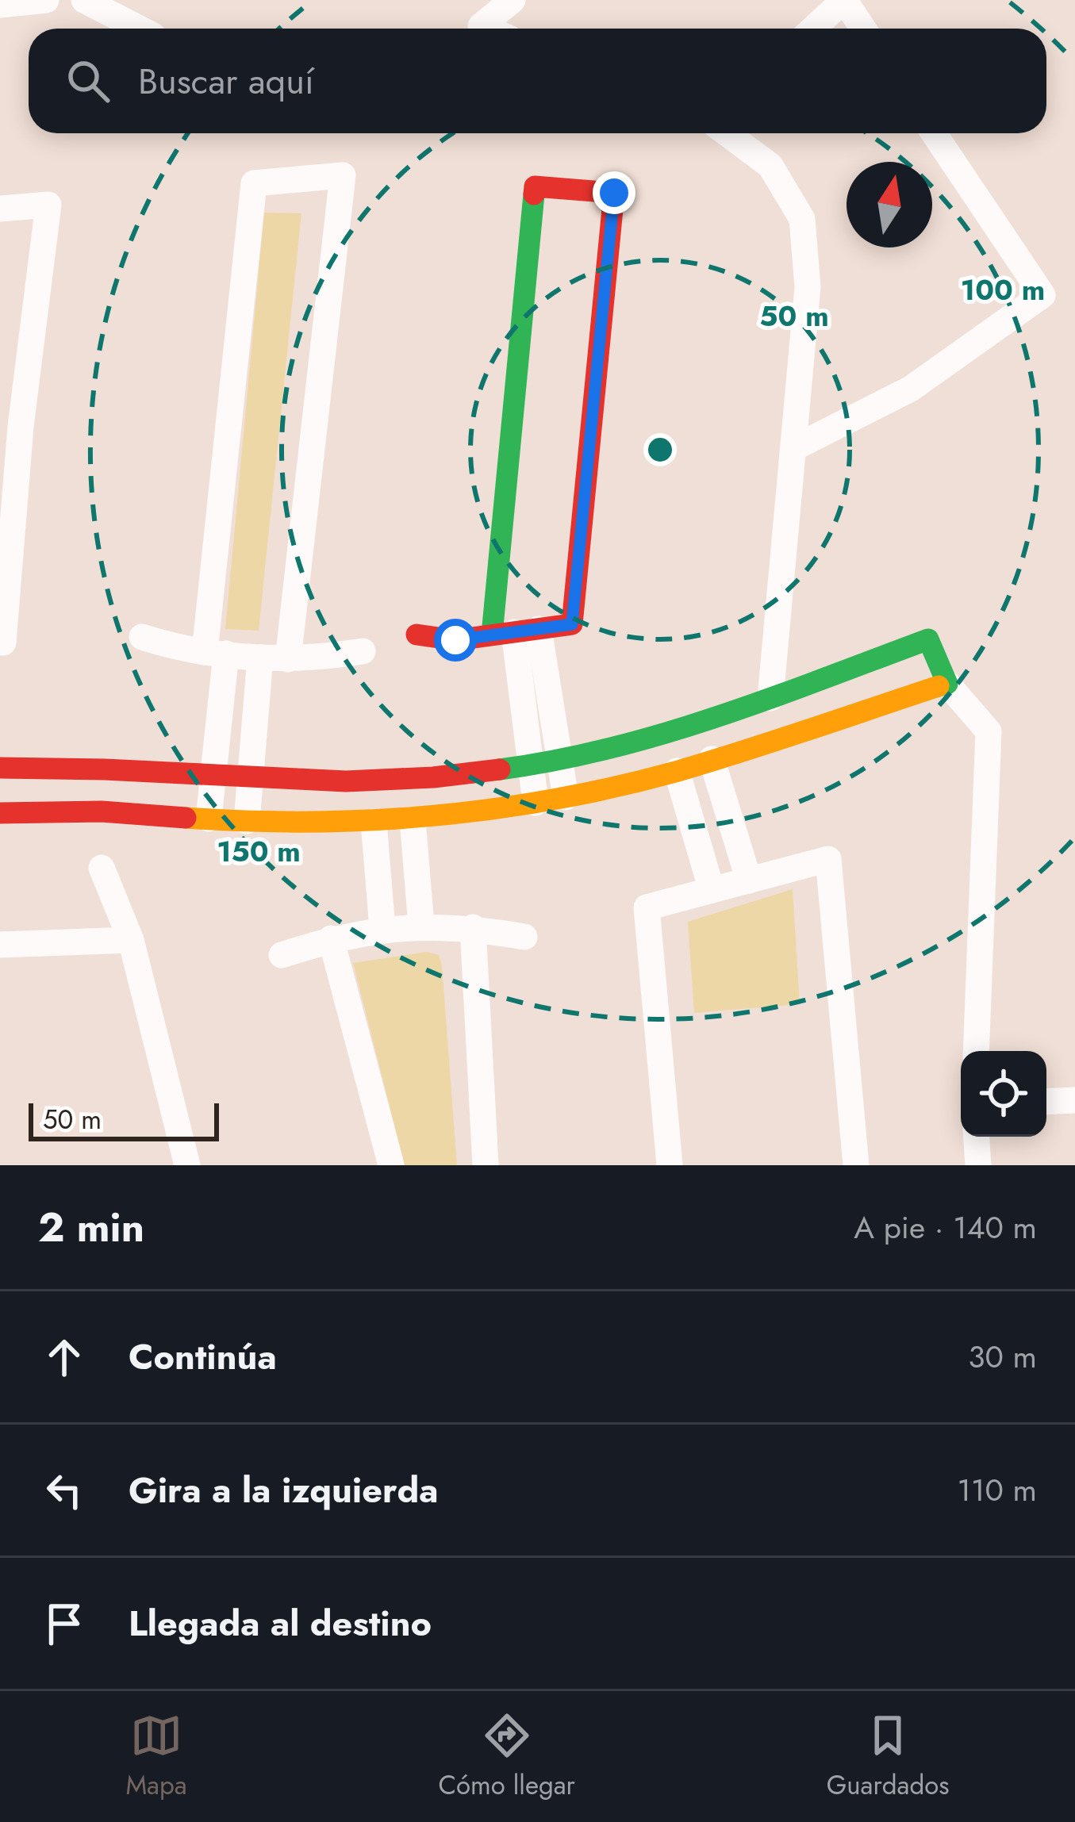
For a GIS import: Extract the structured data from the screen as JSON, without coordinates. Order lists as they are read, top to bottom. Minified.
{"scale_bar":"50 m","north":"top","page":{"search":"Buscar aquí","scale":"50 m","heading":["2 min","A pie · 140 m"],"list":[["Continúa","30 m"],["Gira a la izquierda","110 m"],"Llegada al destino"],"nav":["Mapa","Cómo llegar","Guardados"]},"rings":["100 m","50 m","150 m"]}
